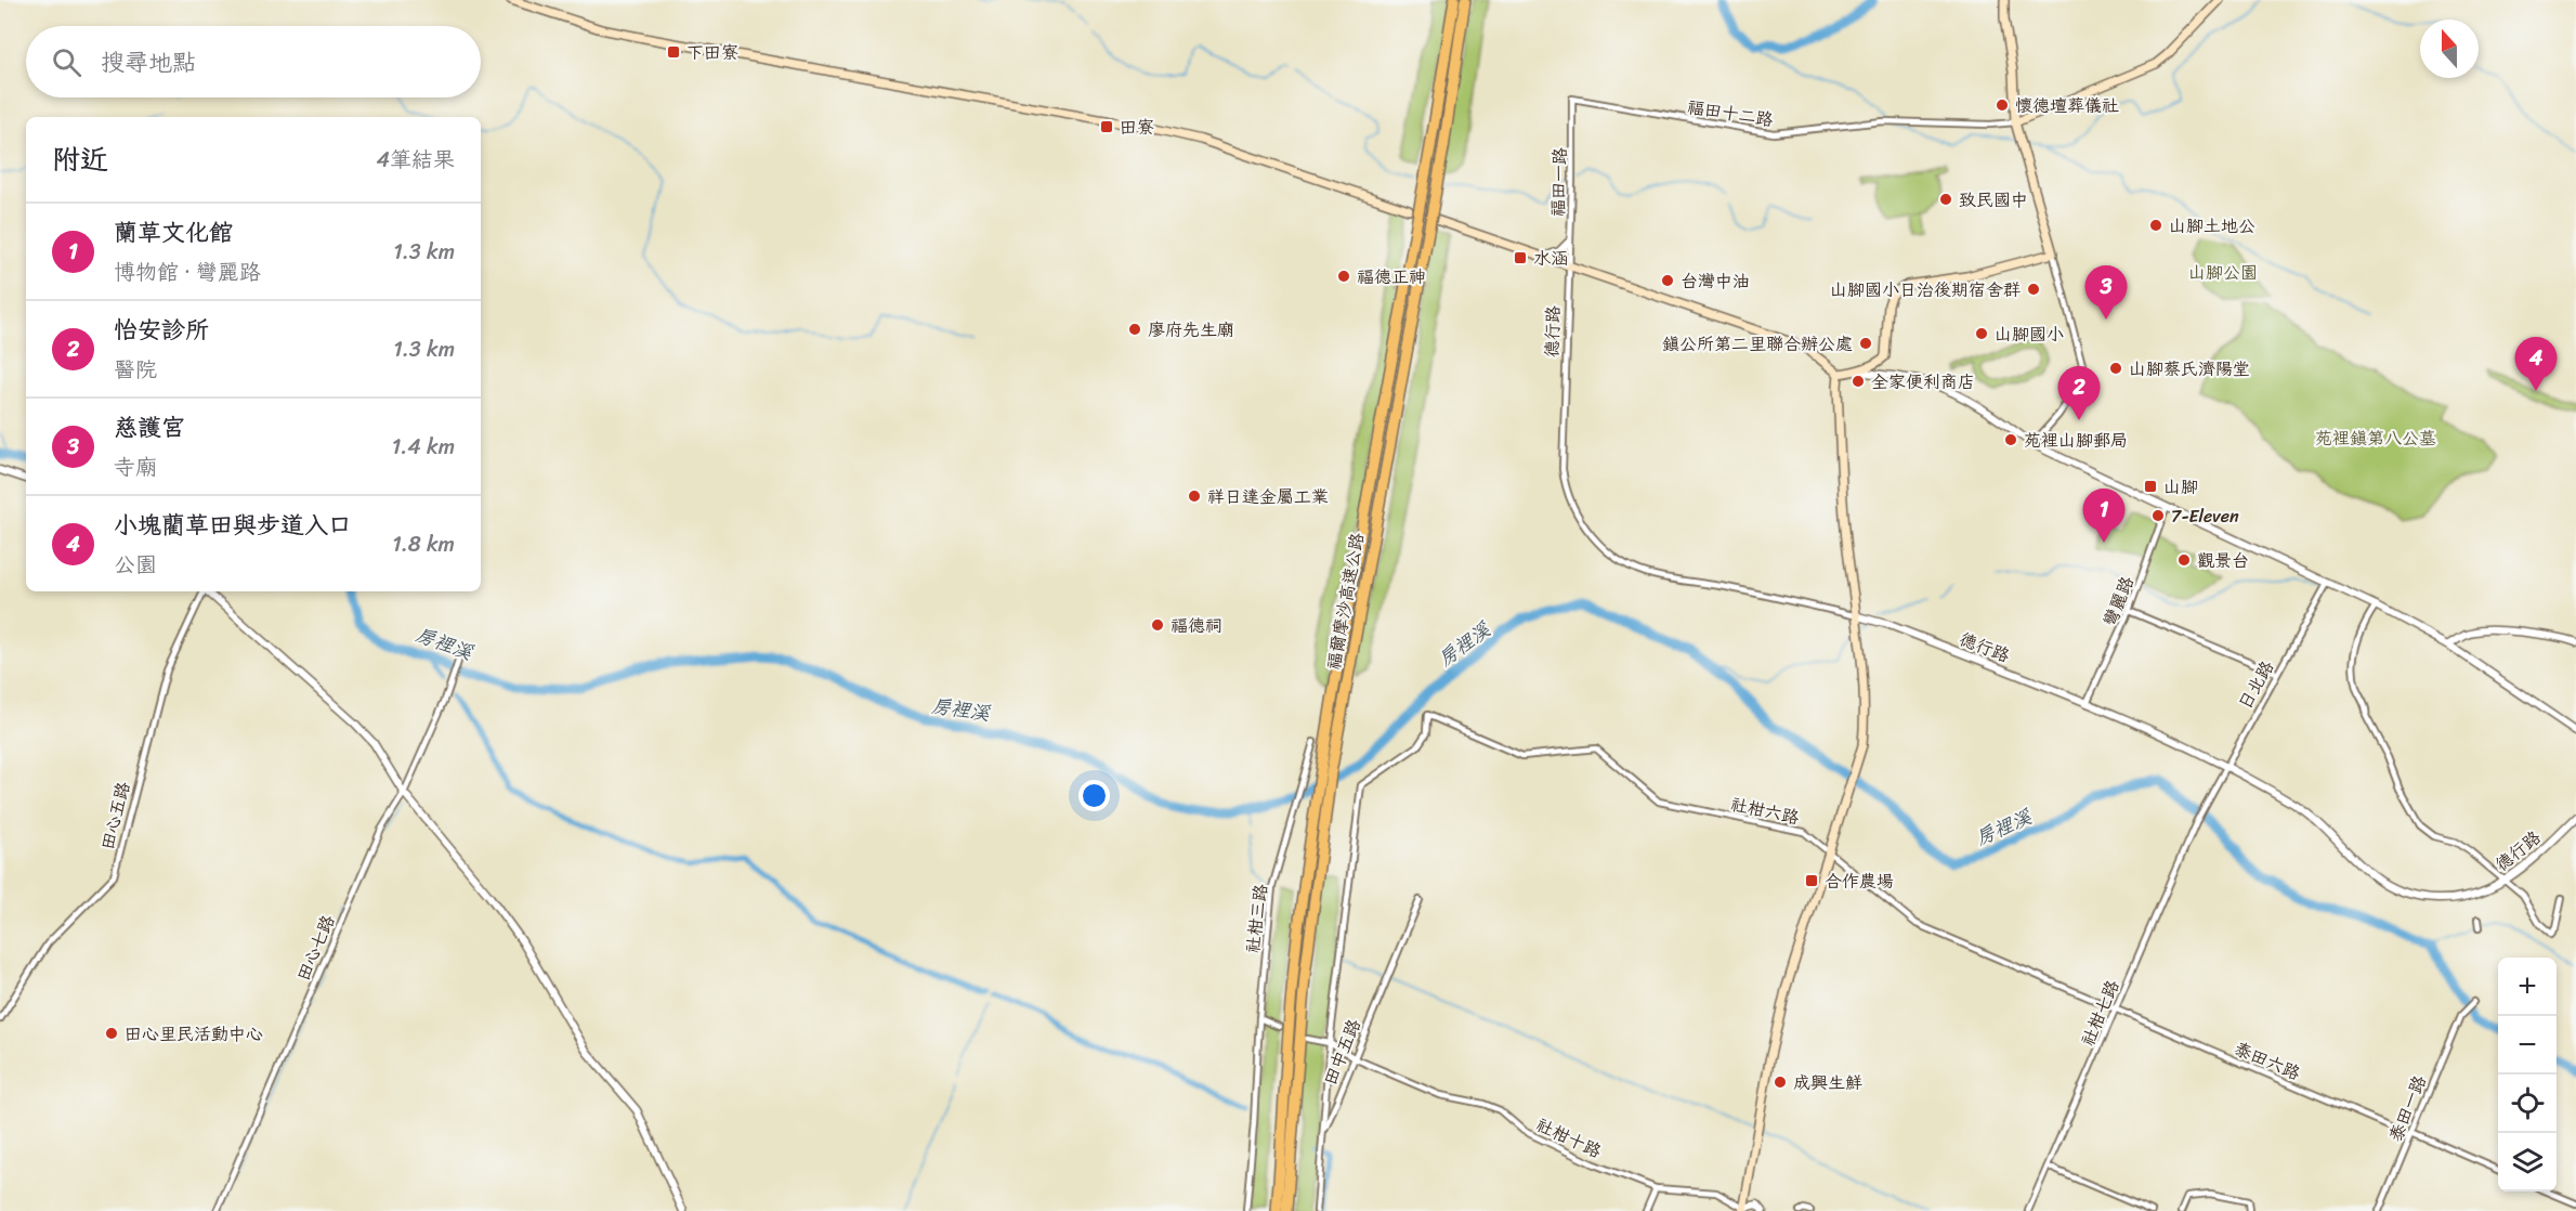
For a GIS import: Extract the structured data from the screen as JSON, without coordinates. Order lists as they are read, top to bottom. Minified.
{"streets":{"highway":["福爾摩沙高速公路"],"street":["福田十二路","福田一路","德行路","彎麗路","日北路","社柑六路","田心五路","社柑三路","田心七路","社柑七路","田中五路","泰田六路","泰田一路","社柑十路"]},"crossings":[["福田十二路","福田一路"],["福田一路","德行路"],["德行路","彎麗路"],["德行路","日北路"],["日北路","社柑七路"],["社柑六路","社柑七路"],["社柑六路","泰田六路"],["社柑六路","社柑十路"],["社柑七路","泰田六路"],["田中五路","社柑十路"],["泰田六路","泰田一路"]],"water":["房裡溪"],"parks":["山腳公園","苑裡鎮第八公墓"],"places":{"transit":["下田寮","田寮","水涵","山腳","合作農場"],"other":["懷德壇葬儀社","致民國中","山腳土地公","福德正神","台灣中油","山腳國小日治後期宿舍群","廖府先生廟","山腳國小","鎮公所第二里聯合辦公處","山腳蔡氏濟陽堂","全家便利商店","苑裡山腳郵局","祥日達金屬工業","7-Eleven","觀景台","福德祠","田心里民活動中心","成興生鮮"]},"north":"top","page":{"search":"搜尋地點","heading":["附近","4筆結果"],"list":[{"mark":"1","name":"蘭草文化館","note":"博物館 · 彎麗路","value":"1.3 km"},{"mark":"2","name":"怡安診所","note":"醫院","value":"1.3 km"},{"mark":"3","name":"慈護宮","note":"寺廟","value":"1.4 km"},{"mark":"4","name":"小塊藺草田與步道入口","note":"公園","value":"1.8 km"}],"pins":["3","4","2","1"],"map_buttons":["+","−"]}}
